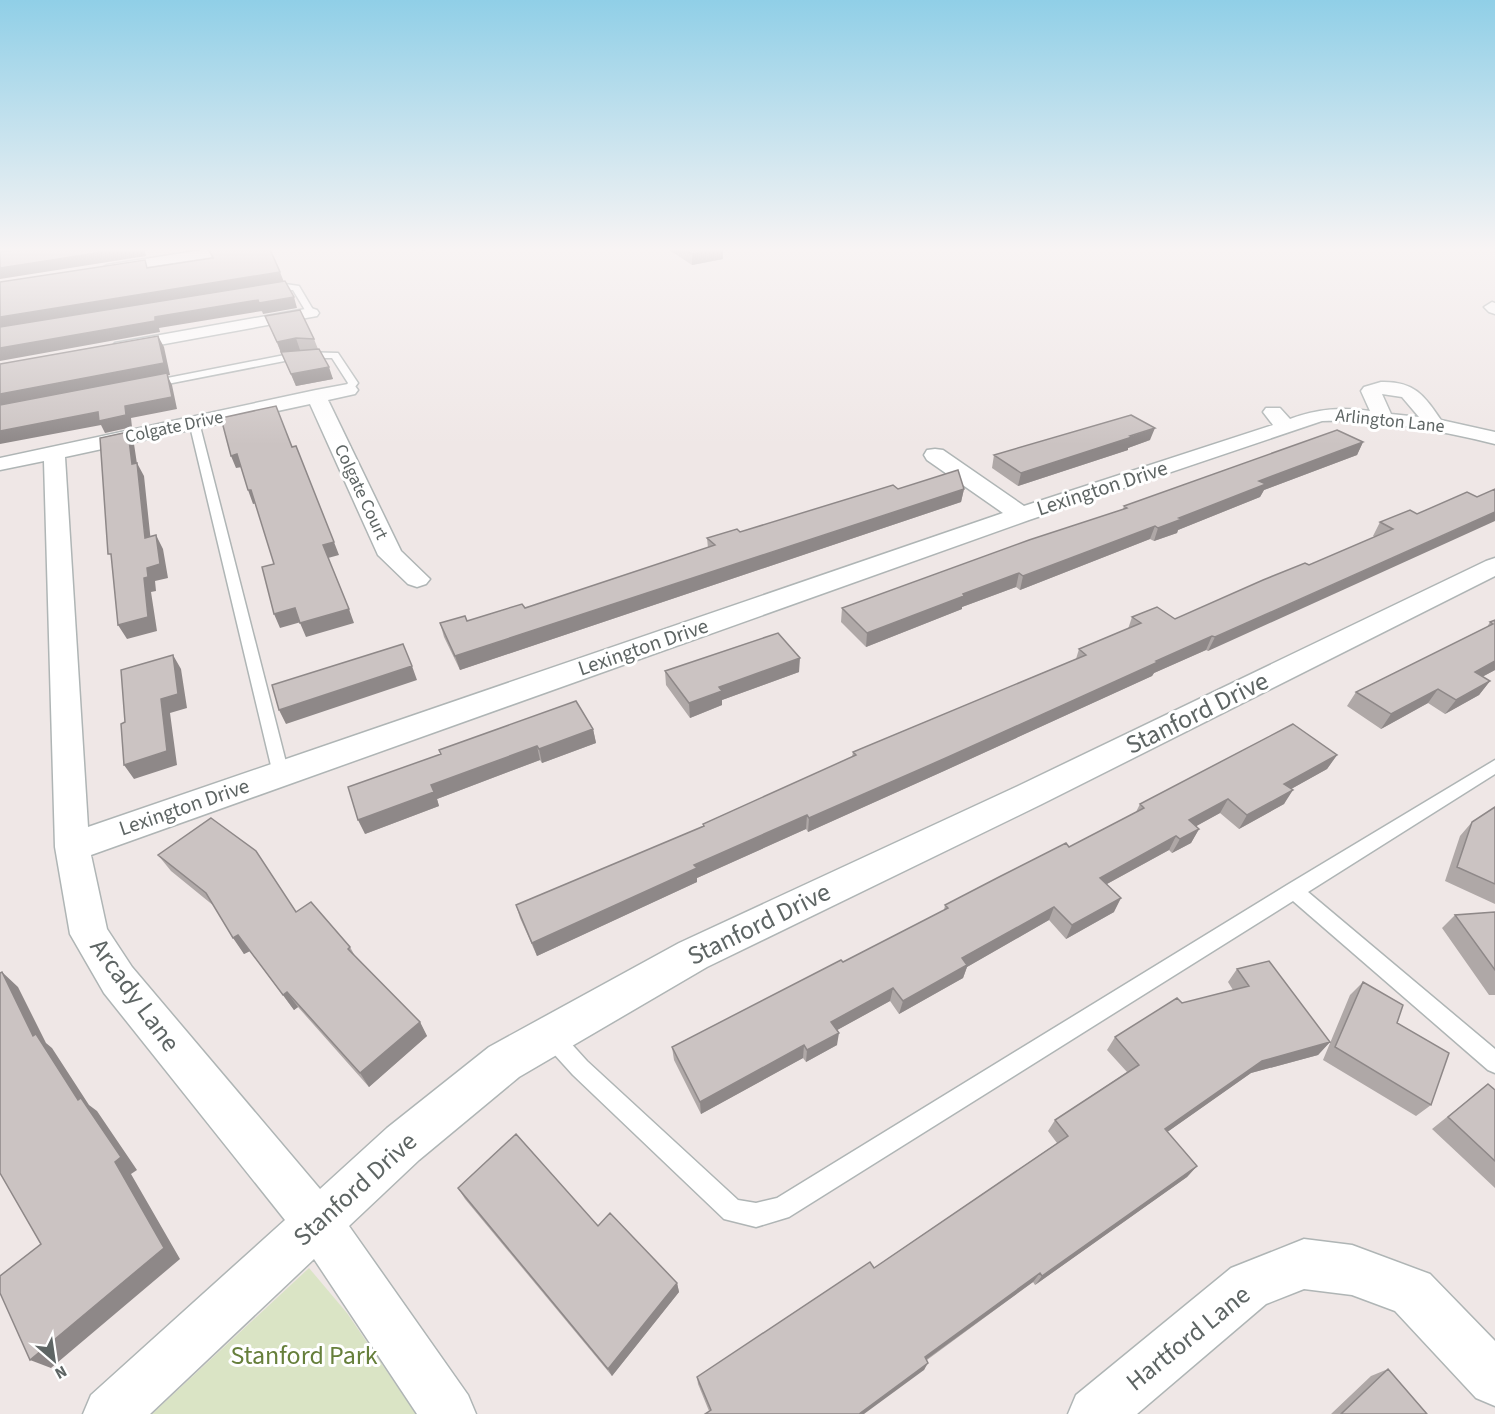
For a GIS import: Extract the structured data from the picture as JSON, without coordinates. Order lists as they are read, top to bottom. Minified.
{"streets":{"street":["Arlington Lane","Colgate Drive","Lexington Drive","Colgate Court","Stanford Drive","Arcady Lane","Hartford Lane"]},"crossings":[["Arlington Lane","Lexington Drive"],["Colgate Drive","Colgate Court"],["Colgate Drive","Arcady Lane"],["Lexington Drive","Arcady Lane"],["Stanford Drive","Arcady Lane"]],"parks":["Stanford Park"],"north":"bottom right"}
